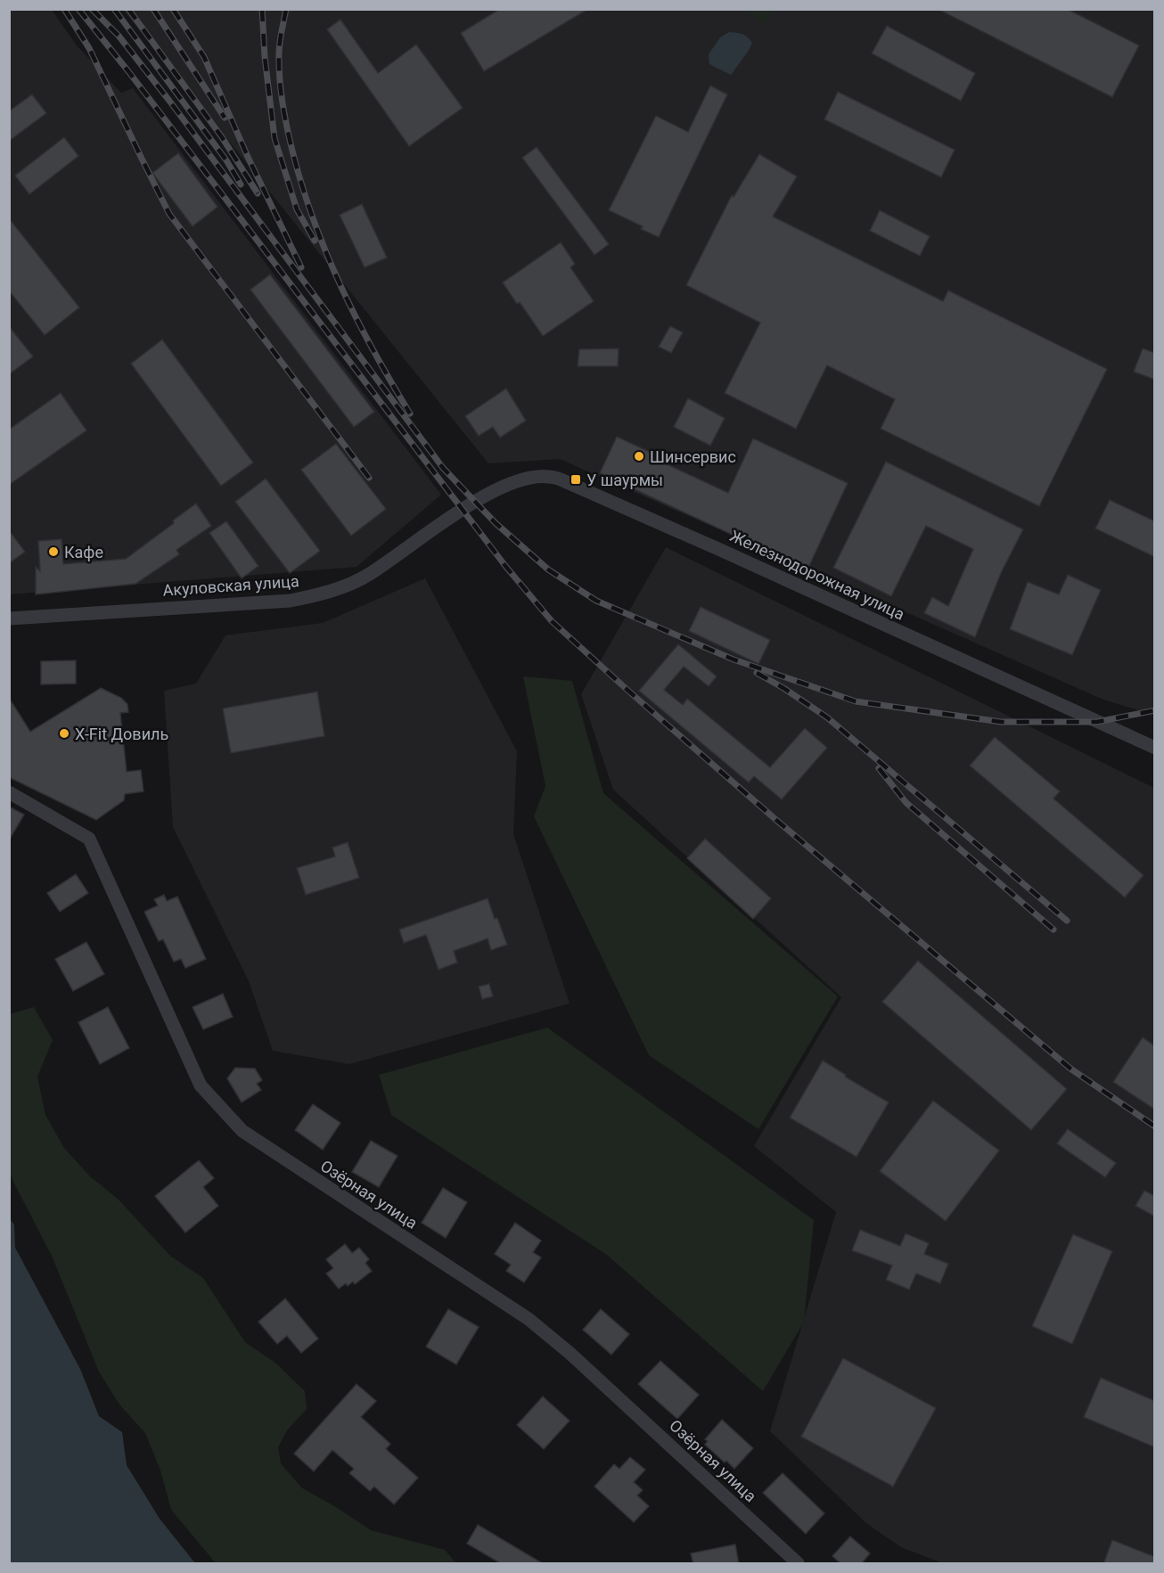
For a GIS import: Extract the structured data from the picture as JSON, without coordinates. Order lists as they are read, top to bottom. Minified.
{"streets":{"street":["Железнодорожная улица","Акуловская улица","Озёрная улица"]},"crossings":[["Железнодорожная улица","Акуловская улица"]],"places":{"other":["Шинсервис","Кафе","X-Fit Довиль"],"transit":["У шаурмы"]}}
